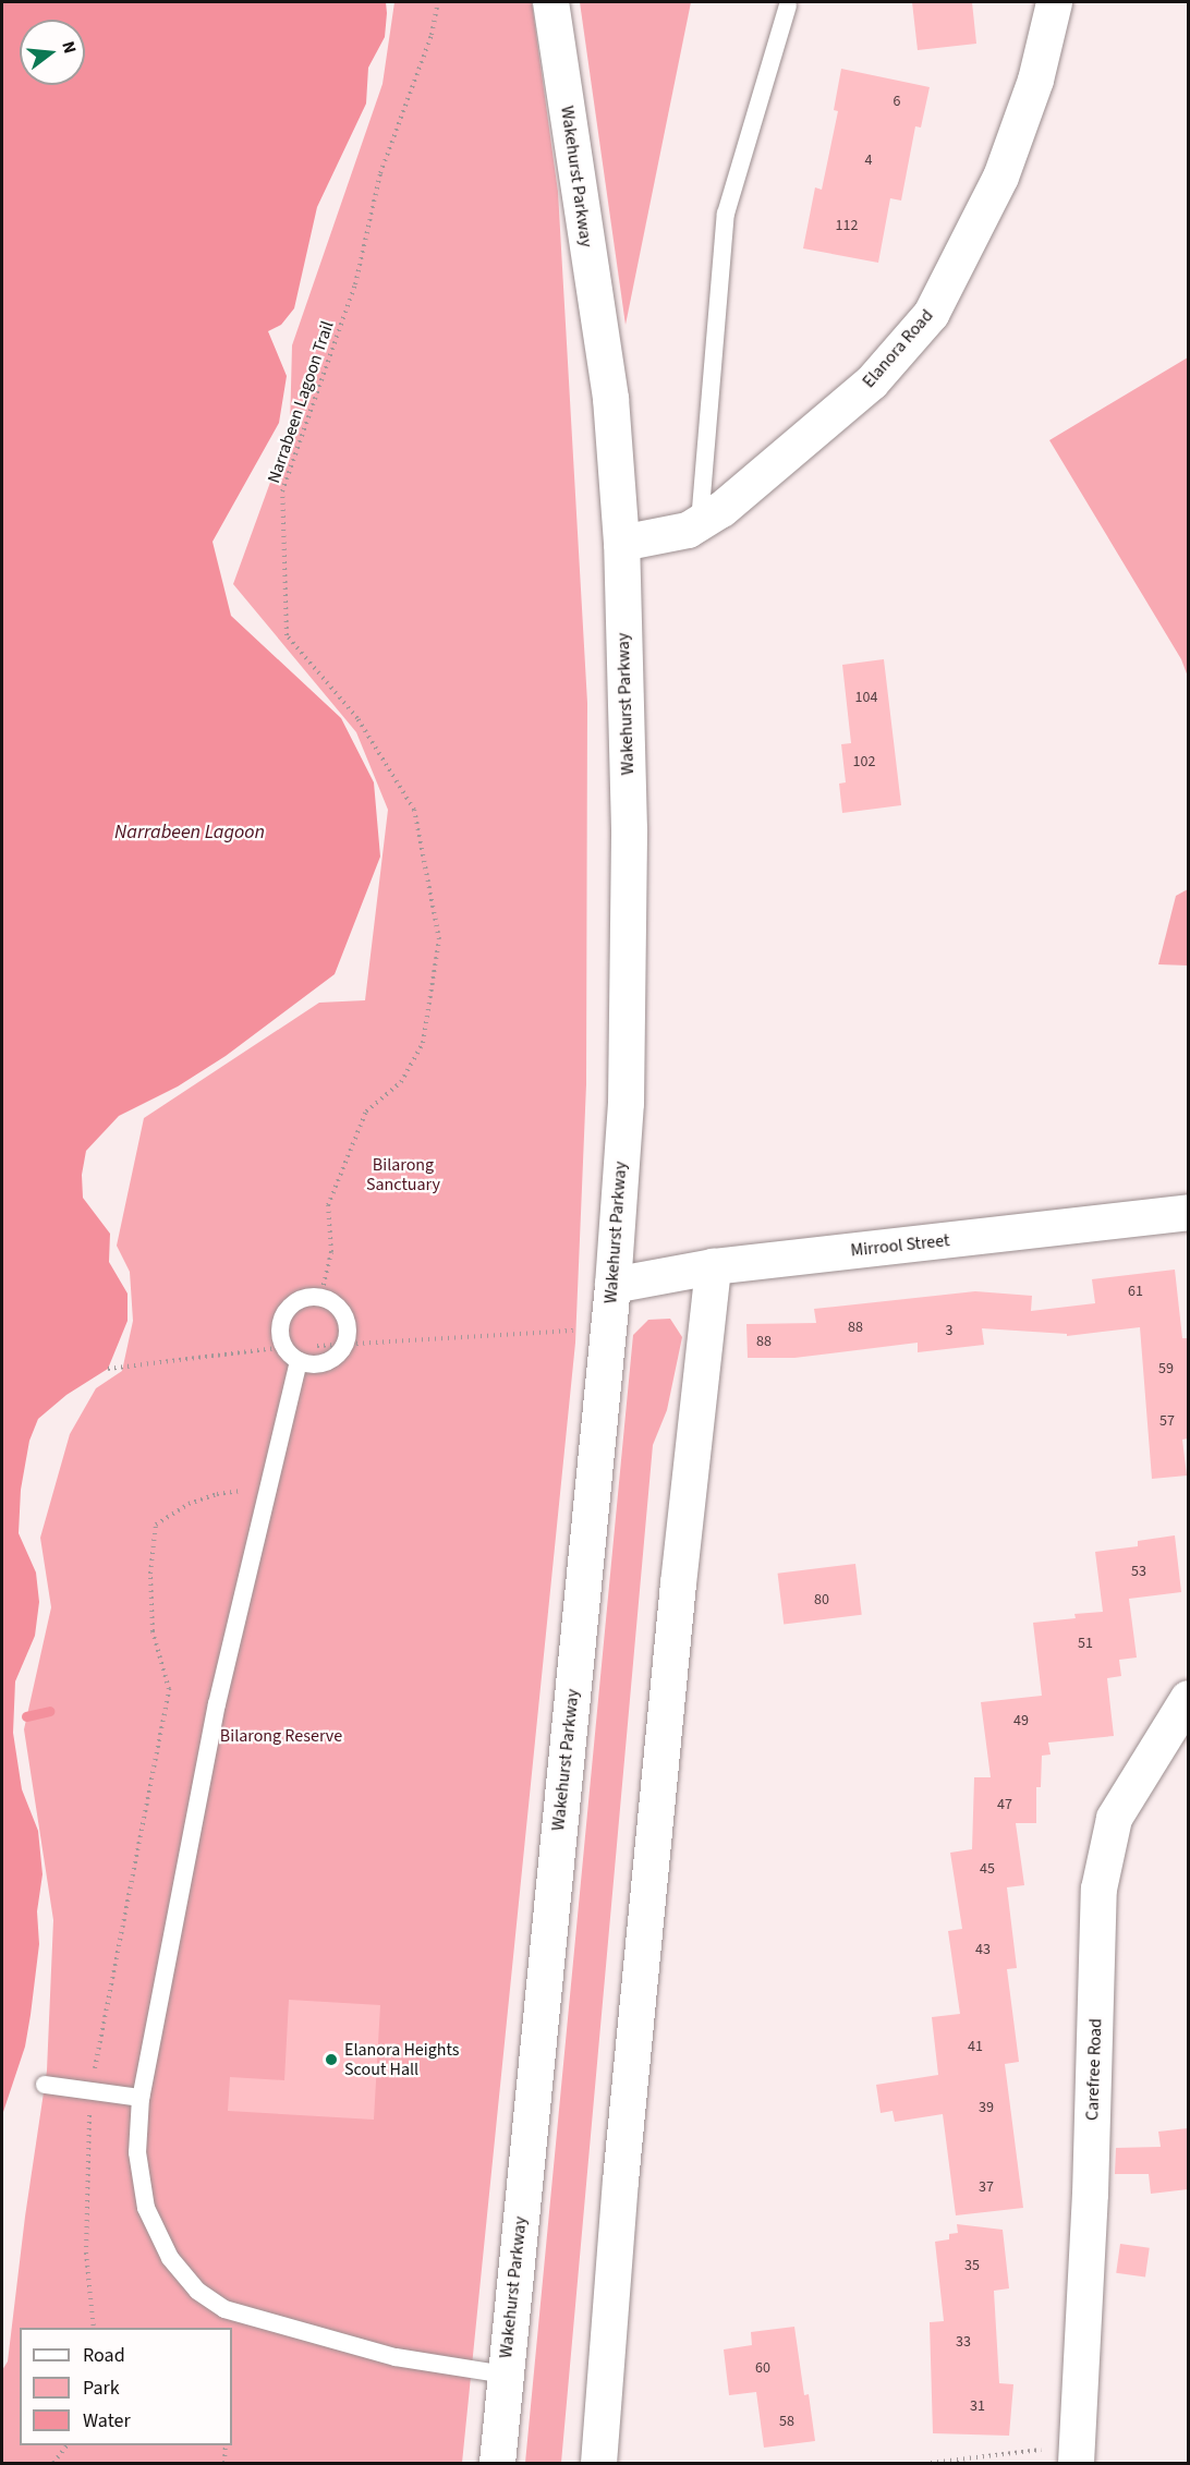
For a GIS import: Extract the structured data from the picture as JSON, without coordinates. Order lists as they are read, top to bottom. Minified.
{"streets":{"street":["Wakehurst Parkway","Elanora Road","Mirrool Street","Carefree Road"],"path":["Narrabeen Lagoon Trail"]},"crossings":[["Wakehurst Parkway","Elanora Road"],["Wakehurst Parkway","Mirrool Street"]],"water":["Narrabeen Lagoon"],"parks":["Bilarong Sanctuary","Bilarong Reserve"],"places":["Elanora Heights Scout Hall"],"house_numbers":["6","4","112","104","102","61","88","3","88","59","57","53","80","51","49","47","45","43","41","39","37","35","33","60","31","58"],"legend":["Road","Park","Water"],"north":"right"}
